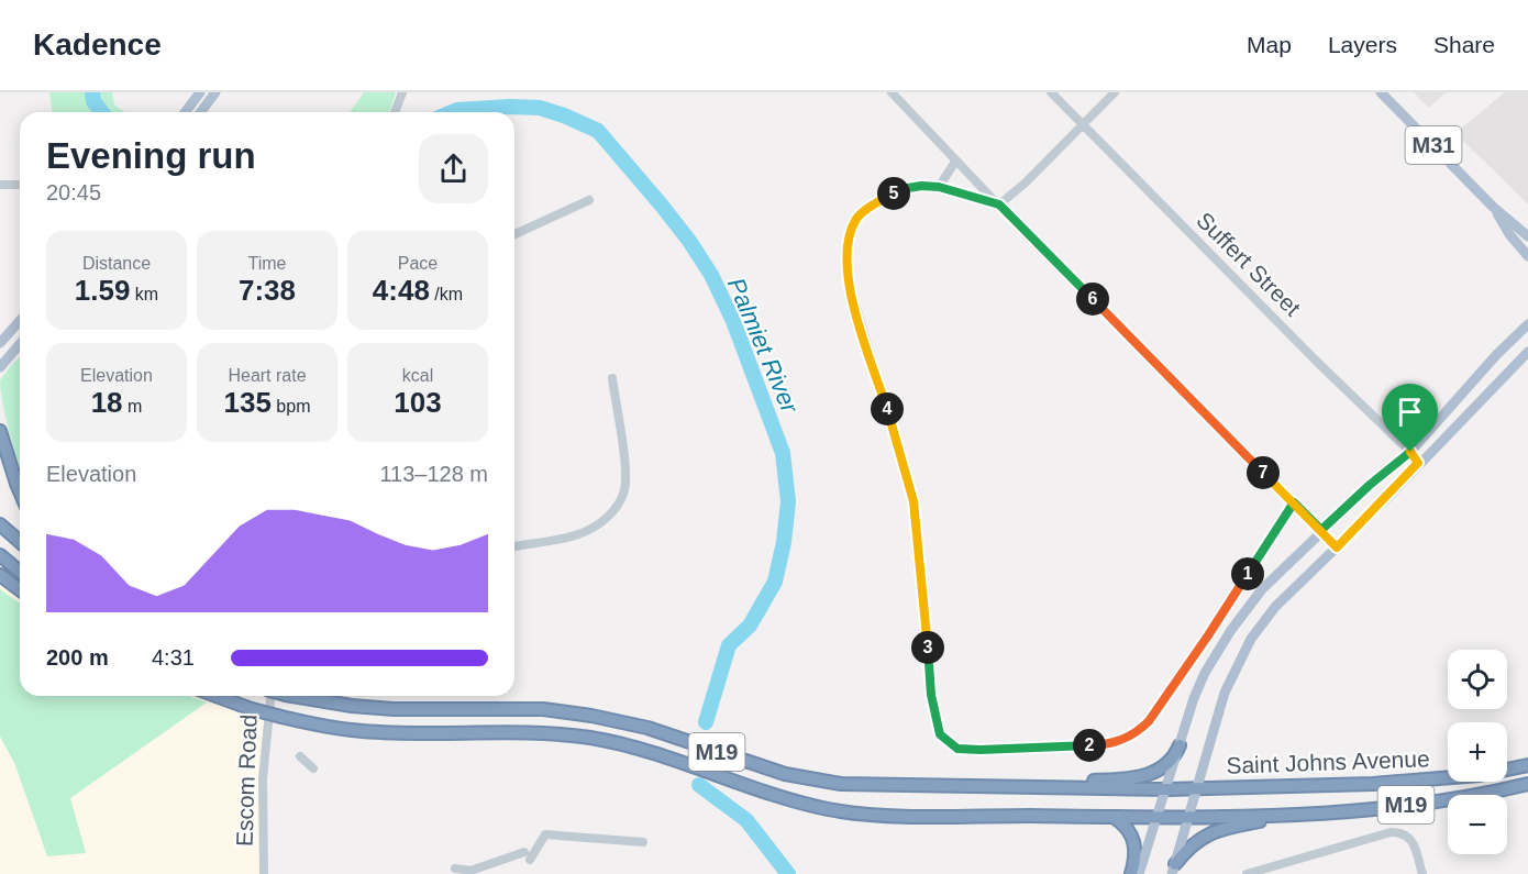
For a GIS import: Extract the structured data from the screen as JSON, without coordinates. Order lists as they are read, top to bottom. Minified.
{"streets":{"highway":["M19","Saint Johns Avenue"],"main road":["M31"],"street":["Suffert Street","Escom Road"]},"crossings":[["M19","Saint Johns Avenue"]],"water":["Palmiet River"],"page":{"header":"Kadence","nav":["Map","Layers","Share"],"heading":["Evening run","20:45"],"pins":["5","6","4","7","1","3","2"],"stats":[["Distance","1.59 km"],["Time","7:38"],["Pace","4:48 /km"],["Elevation","18 m"],["Heart rate","135 bpm"],["kcal","103"]],"chart":["Elevation","113–128 m"],"list":[{"name":"200 m","note":"4:31"}],"map_buttons":["+","−"]}}
